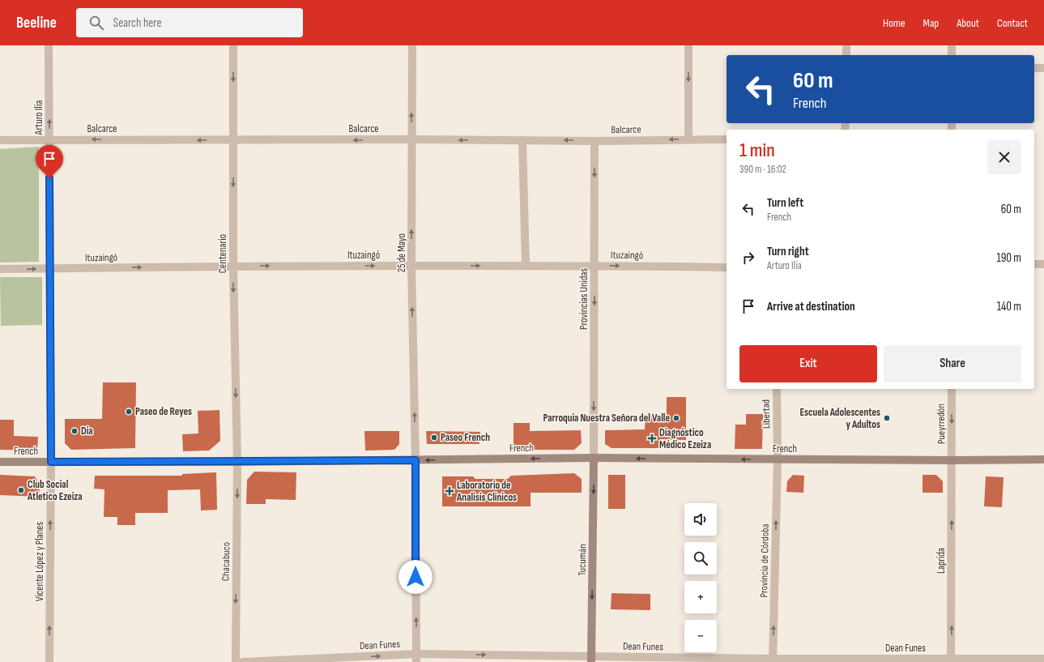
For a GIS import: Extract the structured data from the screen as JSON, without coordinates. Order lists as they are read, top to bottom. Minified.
{"streets":{"street":["Arturo Ilia","Balcarce","25 de Mayo","Centenario","Ituzaingó","Provincias Unidas","Libertad","Pueyrredón","French","Tucumán","Provincia de Córdoba","Laprida","Vicente López y Planes","Chacabuco","Dean Funes"]},"crossings":[["Arturo Ilia","Balcarce"],["Arturo Ilia","Ituzaingó"],["Arturo Ilia","French"],["Arturo Ilia","Vicente López y Planes"],["Balcarce","25 de Mayo"],["Balcarce","Centenario"],["Balcarce","Provincias Unidas"],["25 de Mayo","Ituzaingó"],["25 de Mayo","French"],["25 de Mayo","Dean Funes"],["Centenario","Ituzaingó"],["Centenario","French"],["Centenario","Chacabuco"],["Ituzaingó","Provincias Unidas"],["Provincias Unidas","French"],["Provincias Unidas","Tucumán"],["Libertad","French"],["Libertad","Provincia de Córdoba"],["Pueyrredón","French"],["Pueyrredón","Laprida"],["French","Tucumán"],["French","Provincia de Córdoba"],["French","Laprida"],["French","Vicente López y Planes"],["French","Chacabuco"],["Tucumán","Dean Funes"],["Provincia de Córdoba","Dean Funes"],["Laprida","Dean Funes"]],"one_way":["Balcarce","25 de Mayo","Centenario","Ituzaingó","Pueyrredón","Tucumán","Provincia de Córdoba","Laprida","Vicente López y Planes","Chacabuco","Dean Funes"],"places":{"other":["Paseo de Reyes","Parroquia Nuestra Señora del Valle","Escuela Adolescentes y Adultos","Dia","Paseo French","Club Social Atletico Ezeiza"],"health":["Diagnóstico Médico Ezeiza","Laboratorio de Analisis Clínicos"]},"page":{"header":"Beeline","search":"Search here","nav":["Home","Map","About","Contact"],"turn":["60 m","French"],"heading":["1 min","390 m · 16:02"],"list":[{"name":"Turn left","note":"French","value":"60 m"},{"name":"Turn right","note":"Arturo Ilia","value":"190 m"},{"name":"Arrive at destination","value":"140 m"}],"buttons":["Exit","Share"],"map_buttons":["+","−"]}}
